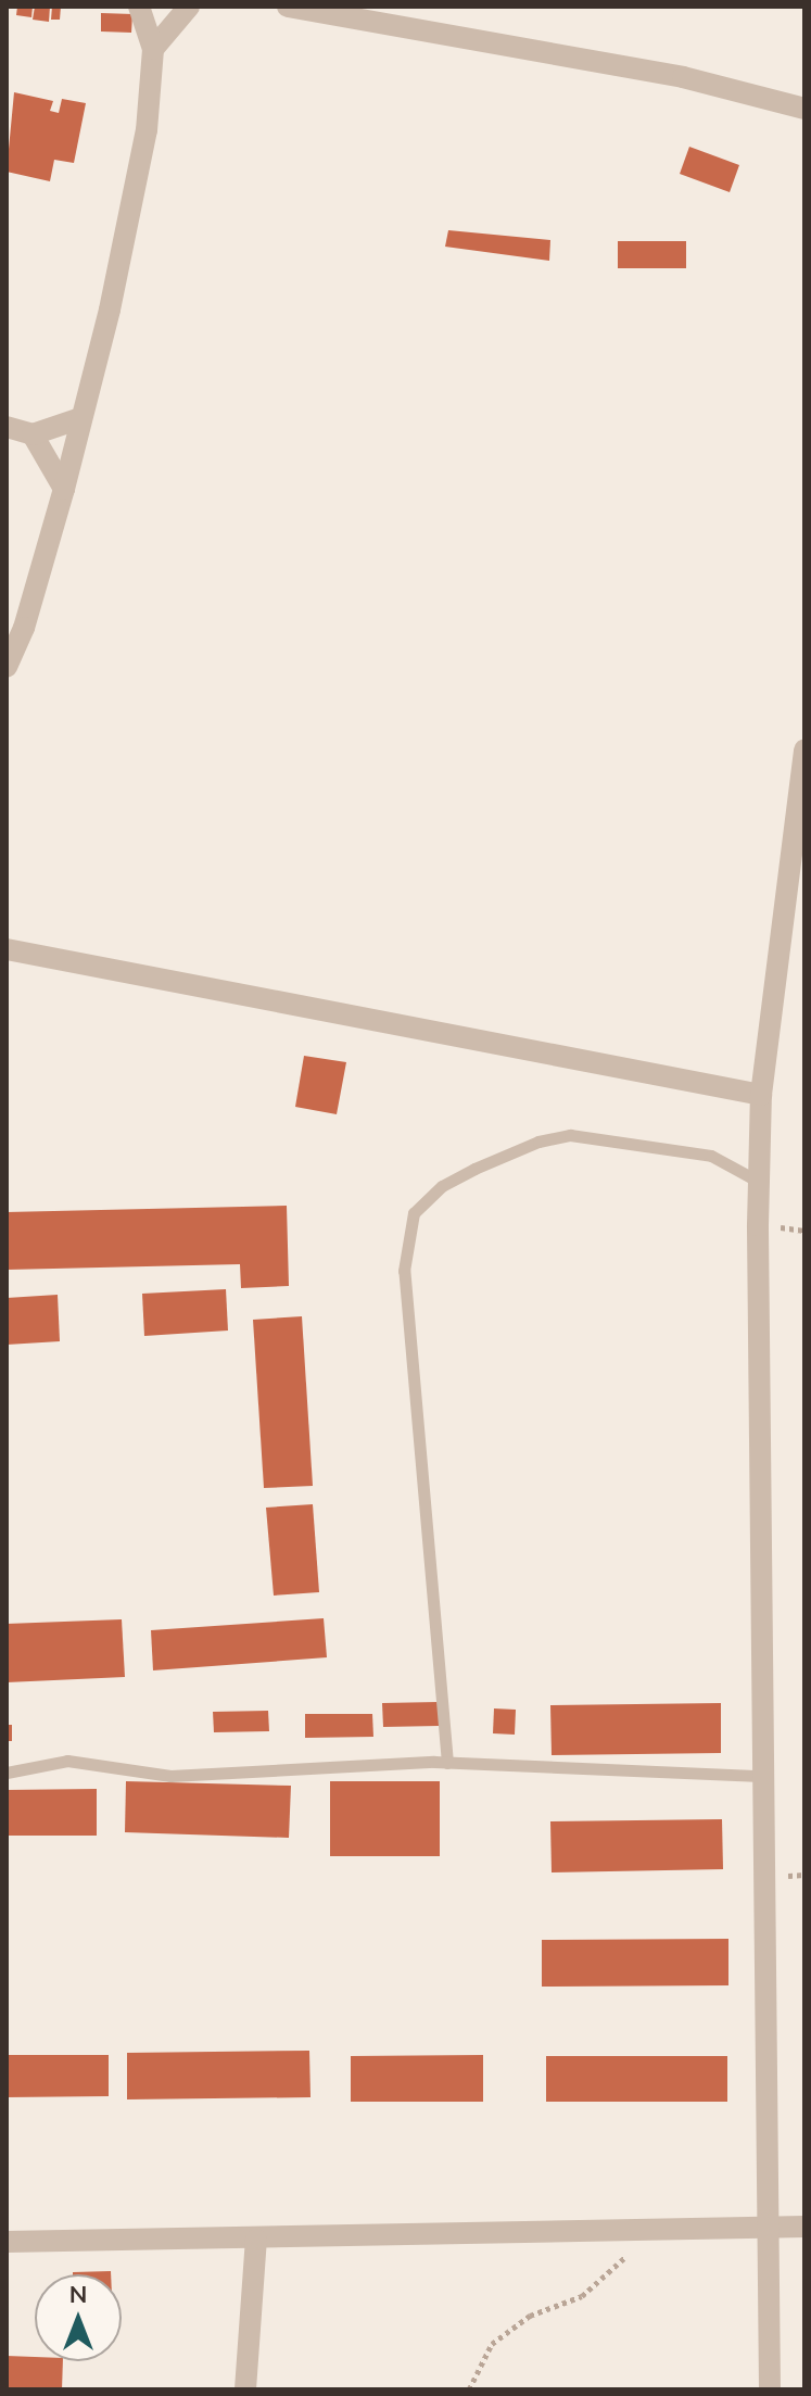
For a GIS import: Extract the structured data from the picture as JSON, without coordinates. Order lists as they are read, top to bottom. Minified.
{"north":"top"}
